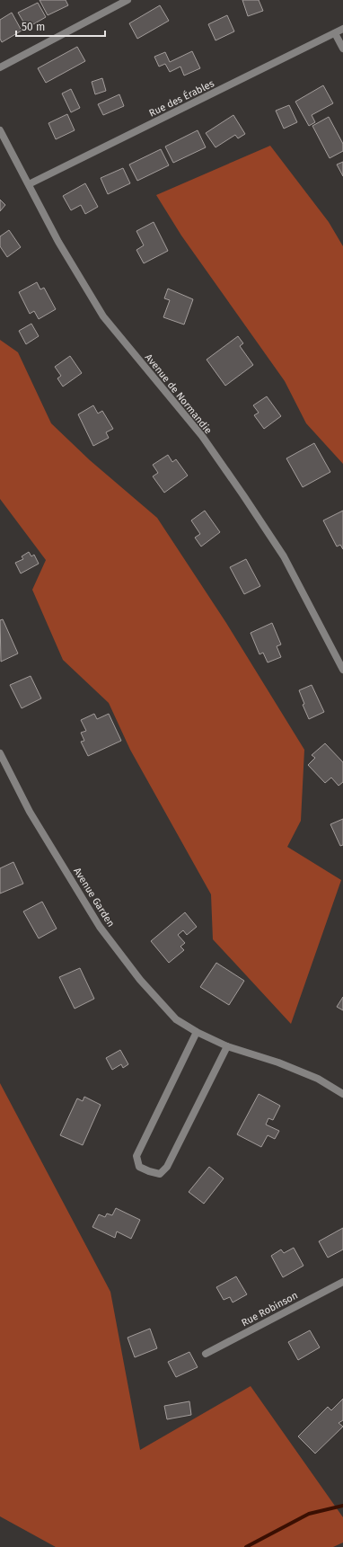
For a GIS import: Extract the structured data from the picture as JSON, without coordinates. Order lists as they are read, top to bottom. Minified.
{"streets":{"street":["Rue des Érables","Avenue de Normandie","Avenue Garden","Rue Robinson"]},"crossings":[["Rue des Érables","Avenue de Normandie"]],"scale_bar":"50 m"}
